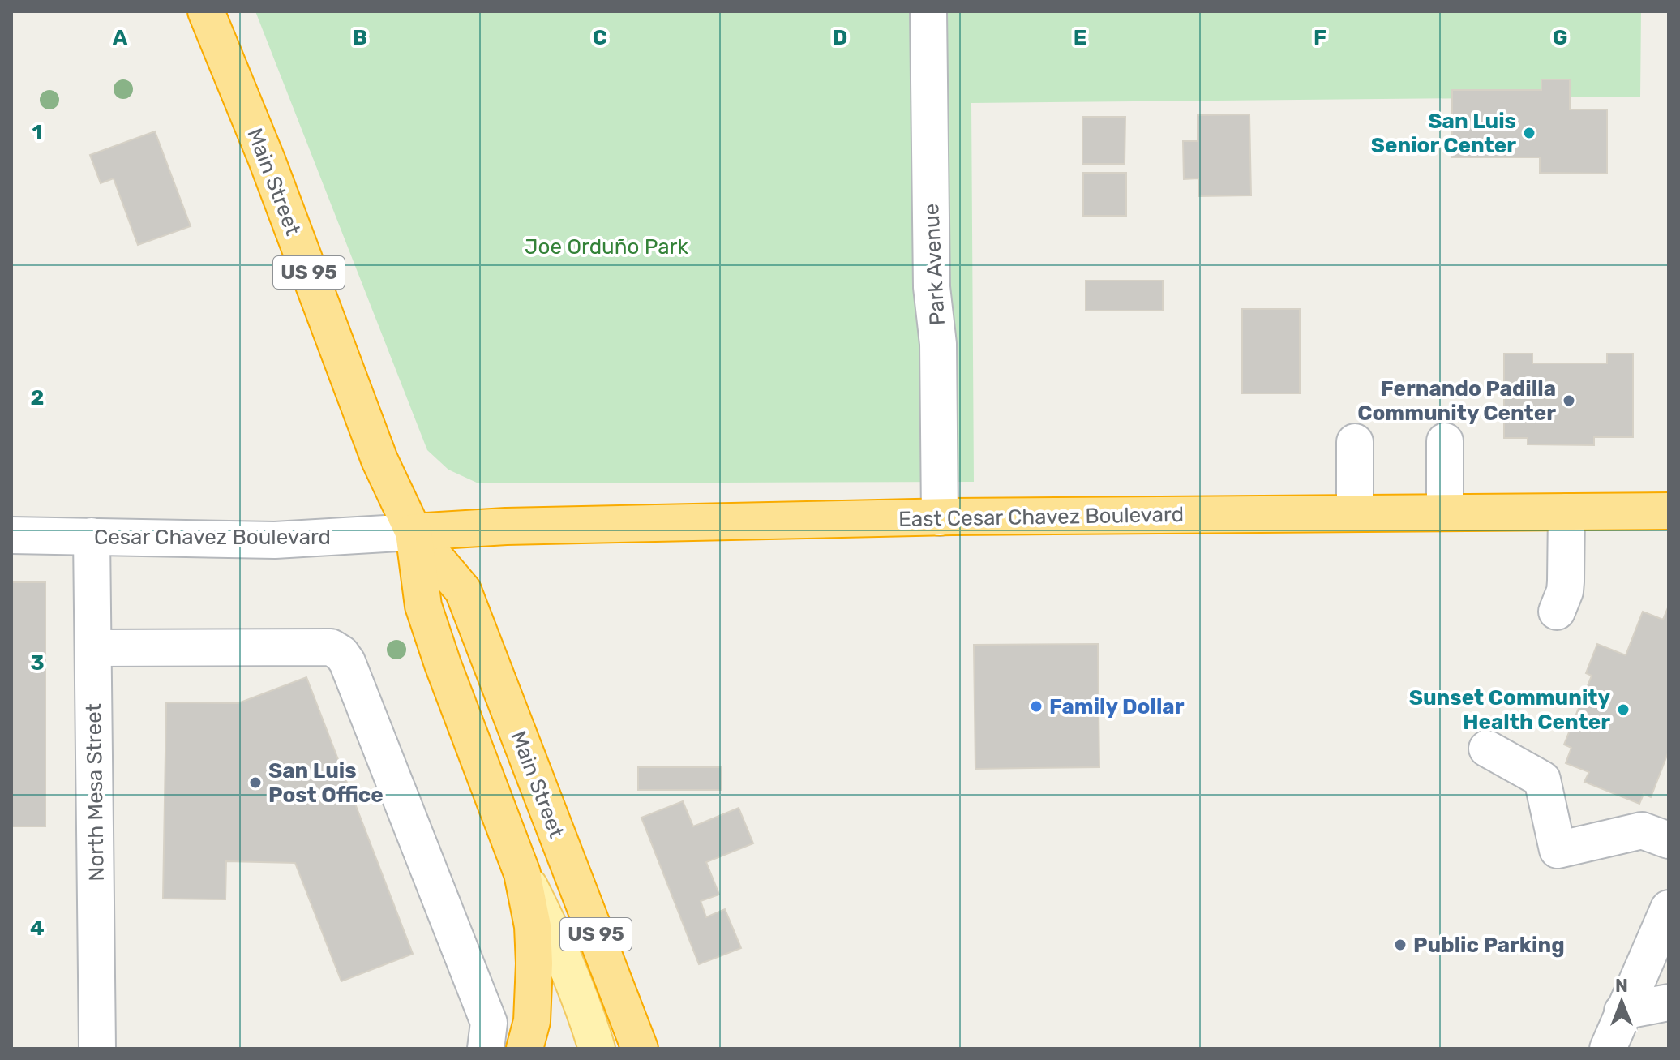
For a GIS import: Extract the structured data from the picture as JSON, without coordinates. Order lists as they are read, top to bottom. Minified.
{"streets":{"highway":["Main Street","US 95","East Cesar Chavez Boulevard"],"street":["Park Avenue","Cesar Chavez Boulevard","North Mesa Street"]},"crossings":[["Main Street","US 95"],["Main Street","East Cesar Chavez Boulevard"],["Main Street","Cesar Chavez Boulevard"],["Park Avenue","East Cesar Chavez Boulevard"],["East Cesar Chavez Boulevard","Cesar Chavez Boulevard"],["Cesar Chavez Boulevard","North Mesa Street"]],"parks":["Joe Orduño Park"],"places":["San Luis Senior Center","Fernando Padilla Community Center","Family Dollar","Sunset Community Health Center","San Luis Post Office","Public Parking"],"north":"top","grid":{"columns":["A","B","C","D","E","F","G"],"rows":["1","2","3","4"]}}
